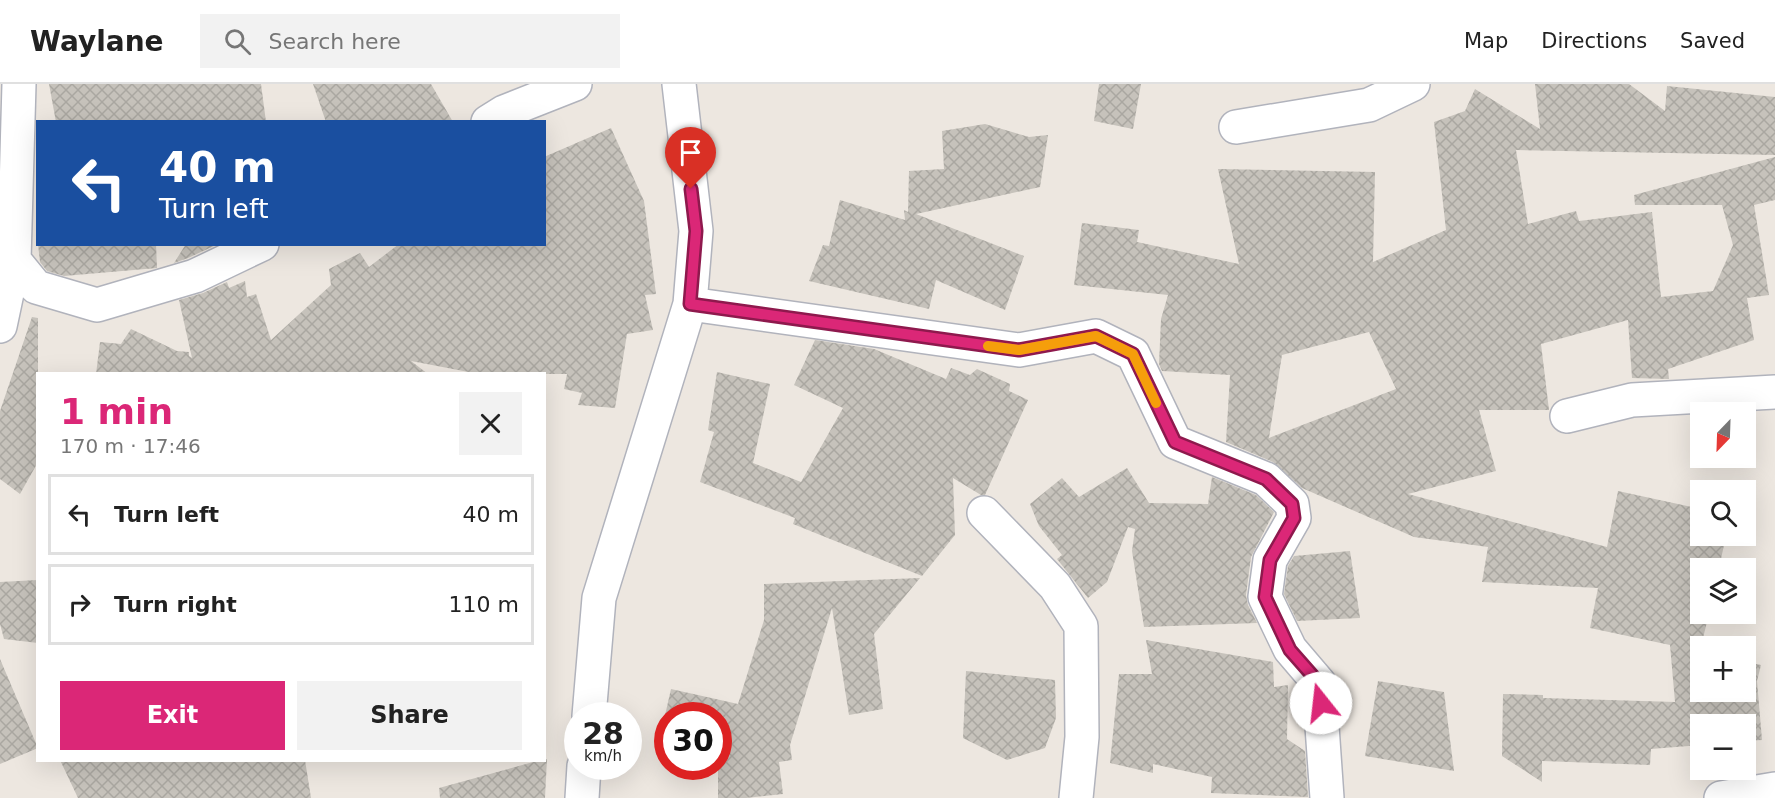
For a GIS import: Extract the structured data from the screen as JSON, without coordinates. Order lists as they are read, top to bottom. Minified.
{"north":"bottom left","page":{"header":"Waylane","search":"Search here","nav":["Map","Directions","Saved"],"turn":["40 m","Turn left"],"heading":["1 min","170 m · 17:46"],"map_buttons":["+","−"],"list":[{"name":"Turn left","value":"40 m"},{"name":"Turn right","value":"110 m"}],"buttons":["Exit","Share"],"speed":"28 km/h","limit":"30"}}
